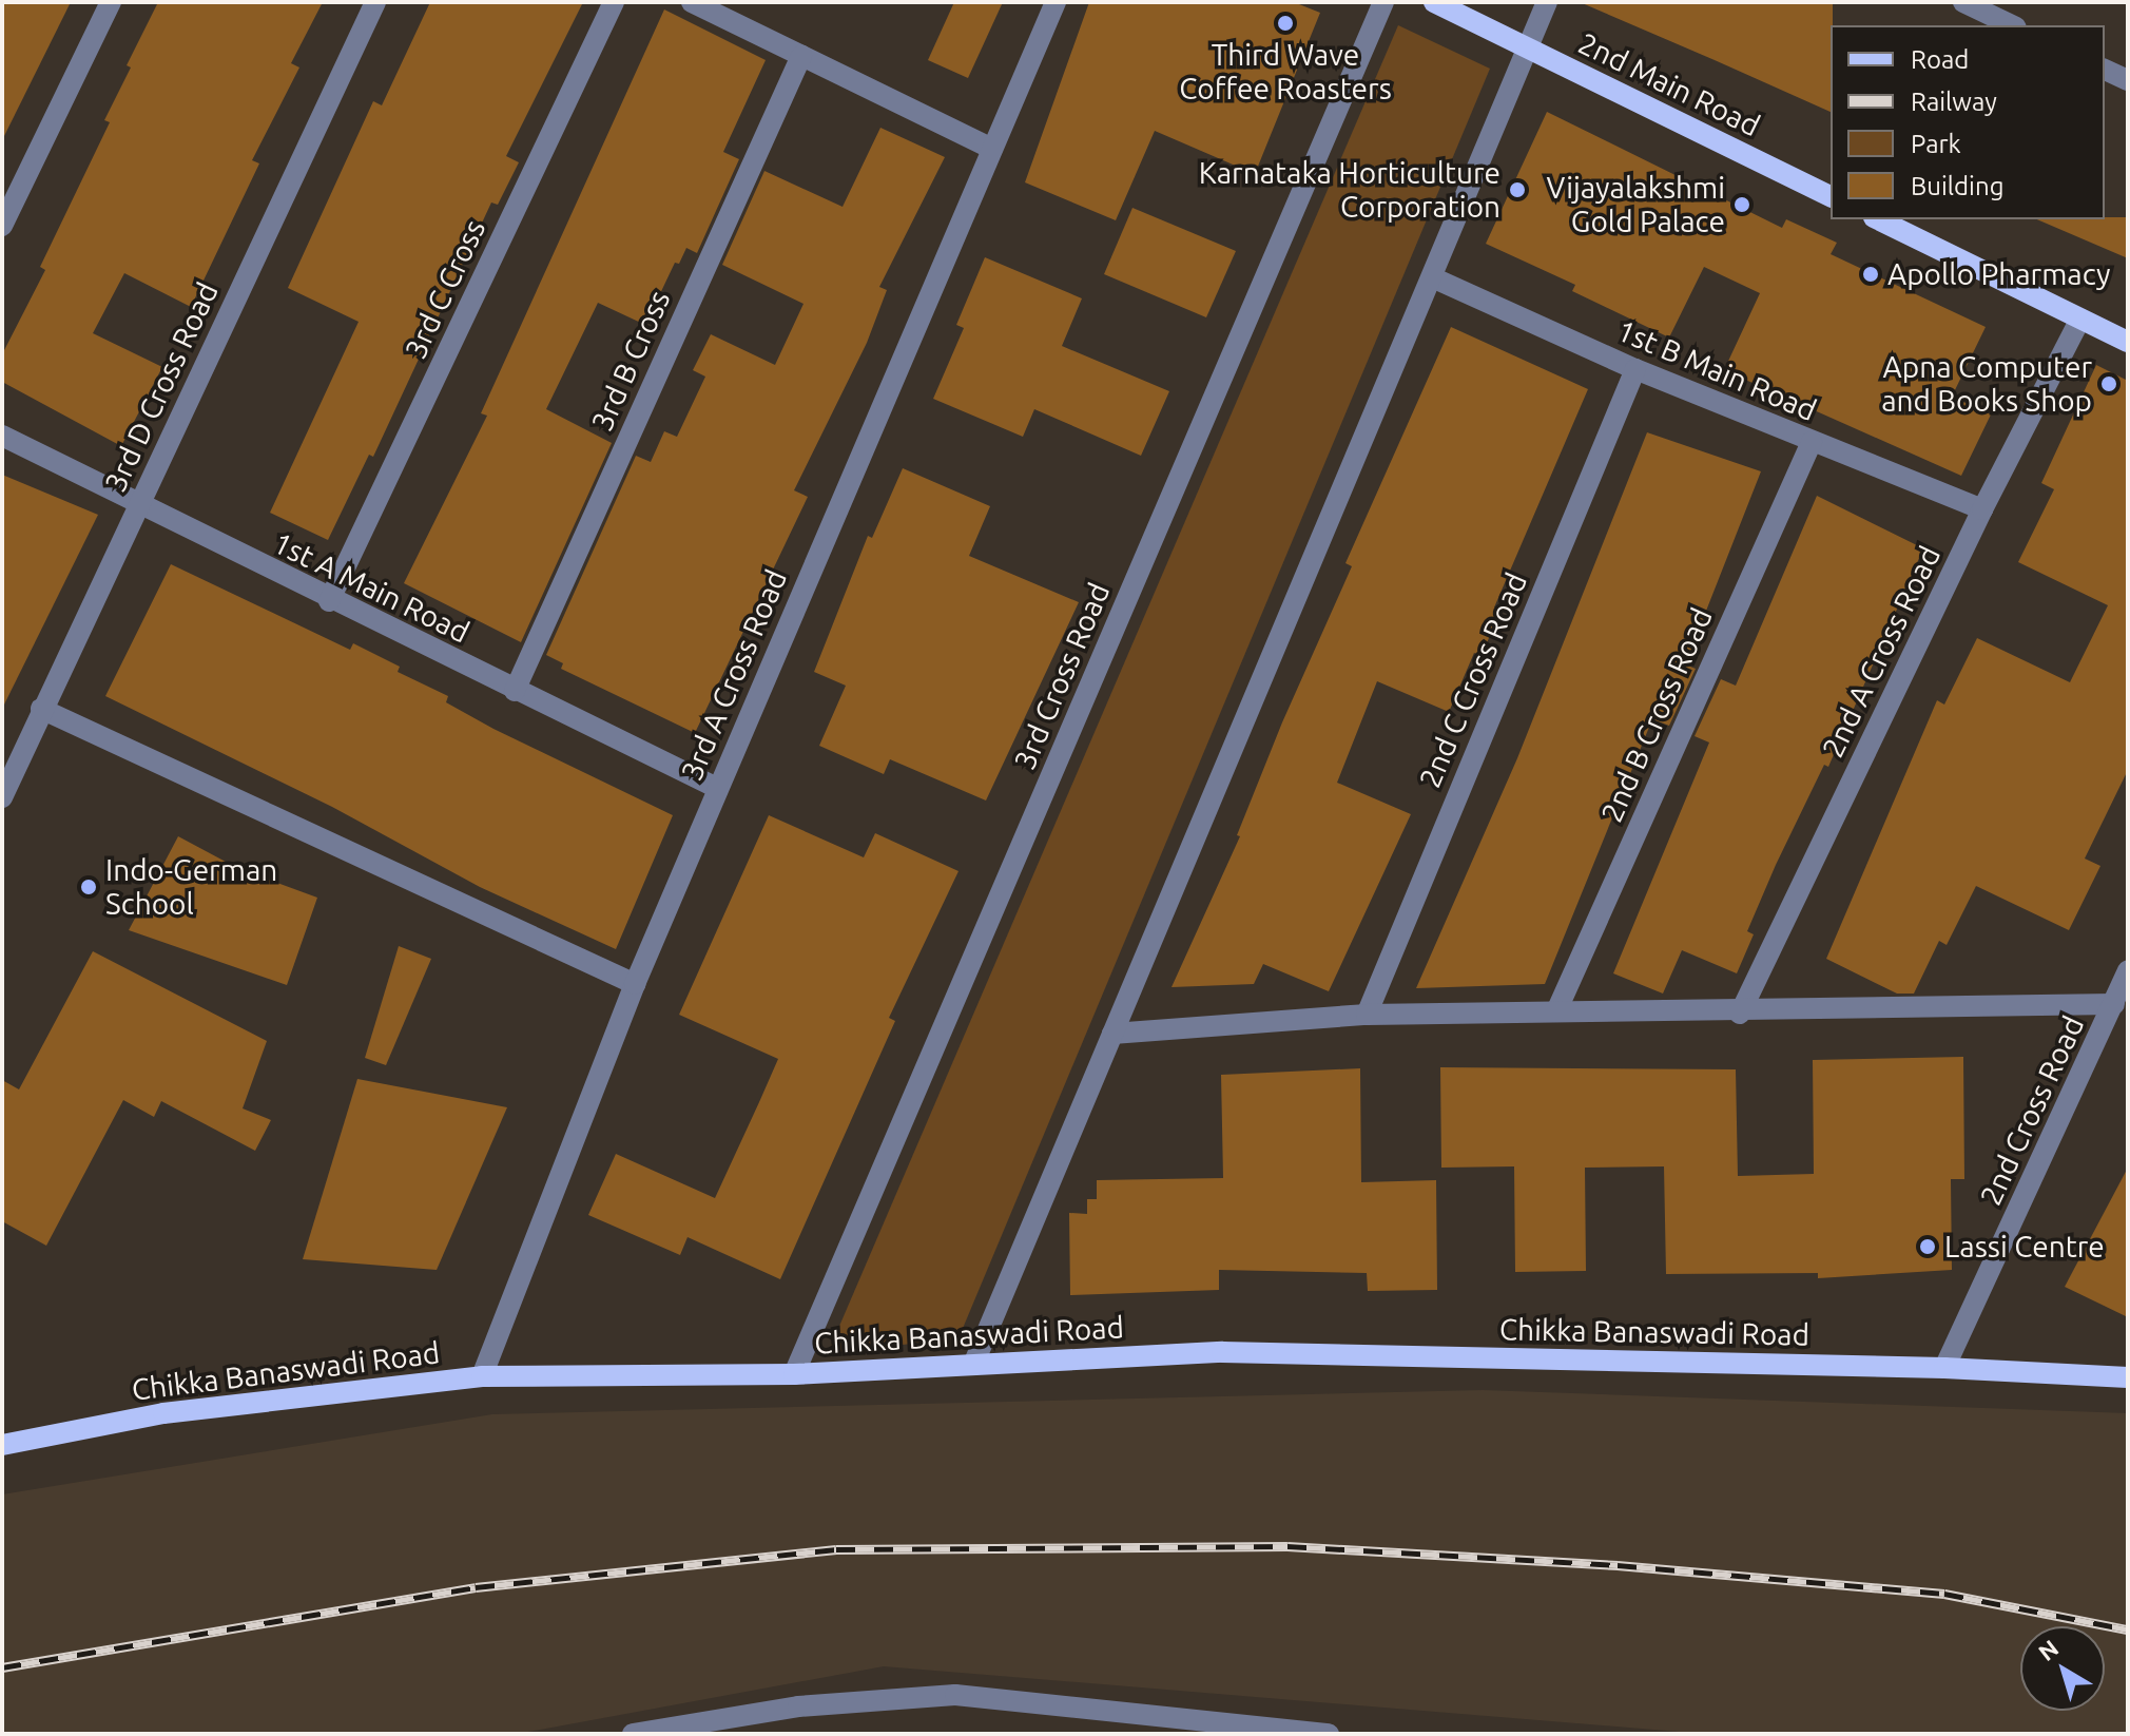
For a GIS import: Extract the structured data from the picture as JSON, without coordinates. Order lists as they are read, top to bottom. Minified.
{"streets":{"main road":["2nd Main Road","Chikka Banaswadi Road"],"street":["3rd C Cross","3rd B Cross","1st B Main Road","3rd D Cross Road","1st A Main Road","2nd A Cross Road","3rd A Cross Road","3rd Cross Road","2nd C Cross Road","2nd B Cross Road","2nd Cross Road"]},"crossings":[["3rd C Cross","1st A Main Road"],["3rd B Cross","1st A Main Road"],["1st B Main Road","2nd A Cross Road"],["1st B Main Road","2nd C Cross Road"],["1st B Main Road","2nd B Cross Road"],["3rd D Cross Road","1st A Main Road"],["1st A Main Road","3rd A Cross Road"],["3rd A Cross Road","Chikka Banaswadi Road"],["3rd Cross Road","Chikka Banaswadi Road"],["2nd Cross Road","Chikka Banaswadi Road"]],"places":["Third Wave Coffee Roasters","Karnataka Horticulture Corporation","Vijayalakshmi Gold Palace","Apollo Pharmacy","Apna Computer and Books Shop","Indo-German School","Lassi Centre"],"legend":["Road","Railway","Park","Building"],"north":"top left"}
